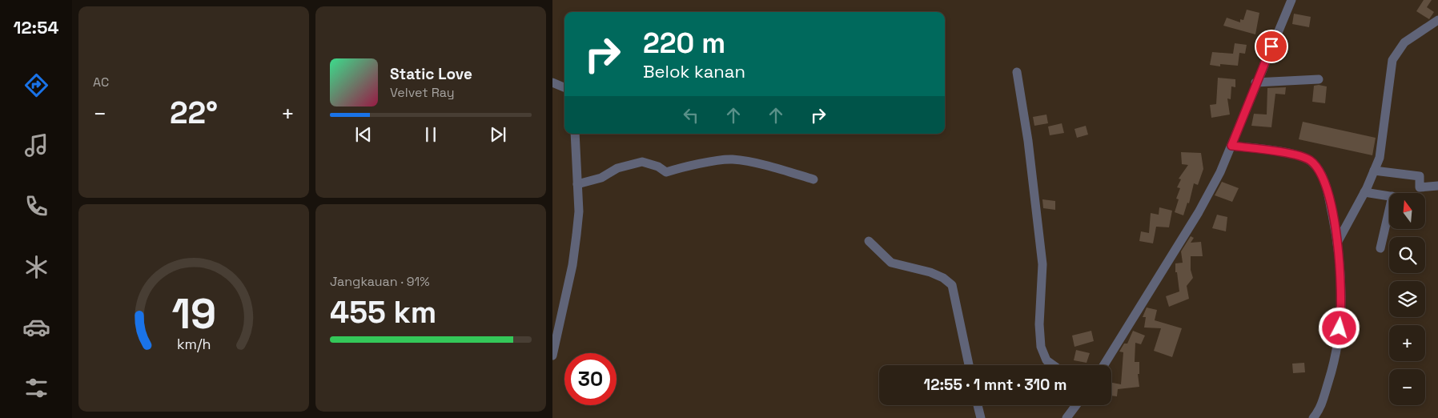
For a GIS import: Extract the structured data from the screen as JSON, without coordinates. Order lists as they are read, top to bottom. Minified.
{"north":"top","page":{"tabs":"12:54","tile":["AC",["Jangkauan · 91%","455 km"]],"turn":["220 m","Belok kanan"],"song":["Static Love","Velvet Ray"],"heat":["−","22°","+"],"map_buttons":["+","−"],"limit":"30","trip":"12:55 · 1 mnt · 310 m","gauge":["19","km/h"]}}
